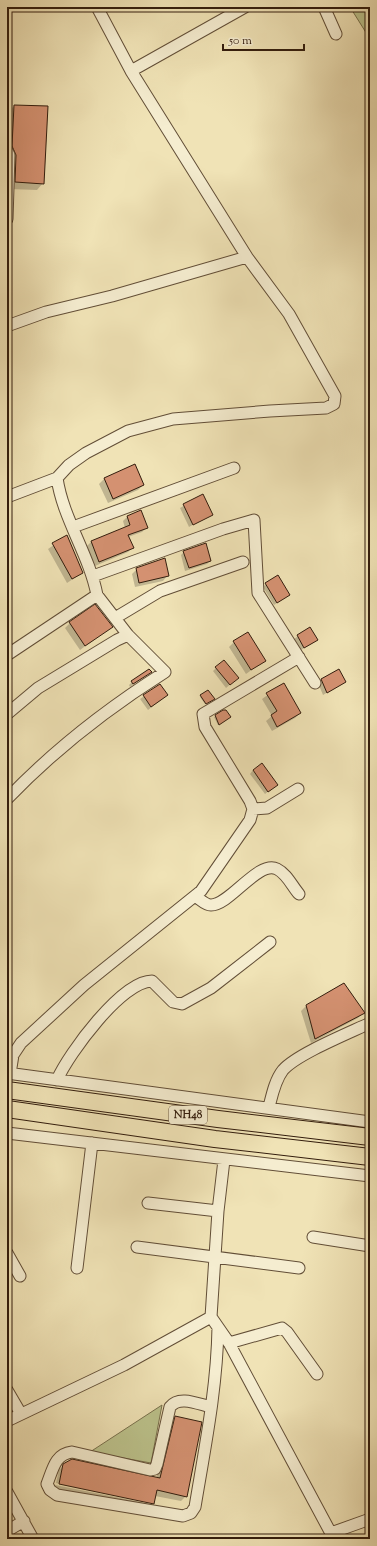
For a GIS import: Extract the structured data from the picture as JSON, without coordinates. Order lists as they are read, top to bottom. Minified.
{"streets":{"highway":["NH48"]},"scale_bar":"50 m"}
